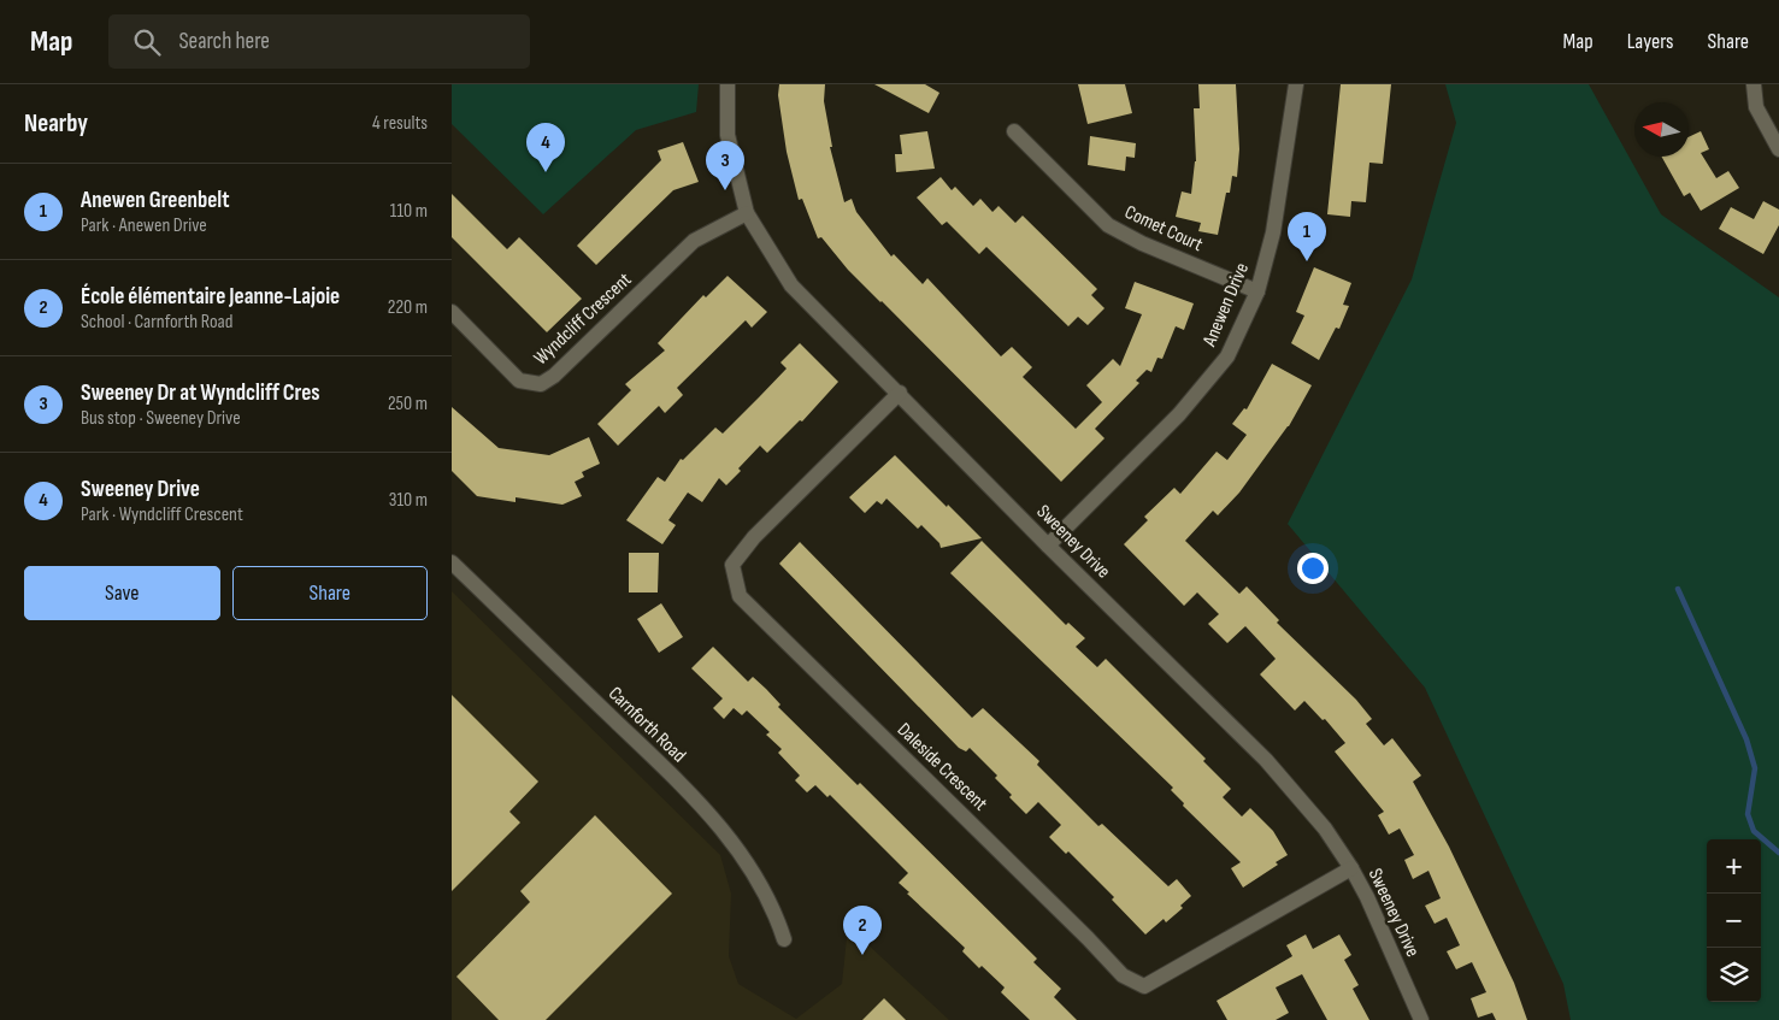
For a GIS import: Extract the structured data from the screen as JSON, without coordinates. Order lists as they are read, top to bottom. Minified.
{"streets":{"street":["Comet Court","Anewen Drive","Wyndcliff Crescent","Sweeney Drive","Carnforth Road","Daleside Crescent"]},"crossings":[["Comet Court","Anewen Drive"],["Anewen Drive","Sweeney Drive"],["Wyndcliff Crescent","Sweeney Drive"],["Sweeney Drive","Daleside Crescent"]],"north":"left","page":{"header":"Map","search":"Search here","nav":["Map","Layers","Share"],"heading":["Nearby","4 results"],"pins":["4","3","1","2"],"list":[{"mark":"1","name":"Anewen Greenbelt","note":"Park · Anewen Drive","value":"110 m"},{"mark":"2","name":"École élémentaire Jeanne-Lajoie","note":"School · Carnforth Road","value":"220 m"},{"mark":"3","name":"Sweeney Dr at Wyndcliff Cres","note":"Bus stop · Sweeney Drive","value":"250 m"},{"mark":"4","name":"Sweeney Drive","note":"Park · Wyndcliff Crescent","value":"310 m"}],"buttons":["Save","Share"],"map_buttons":["+","−"]}}
